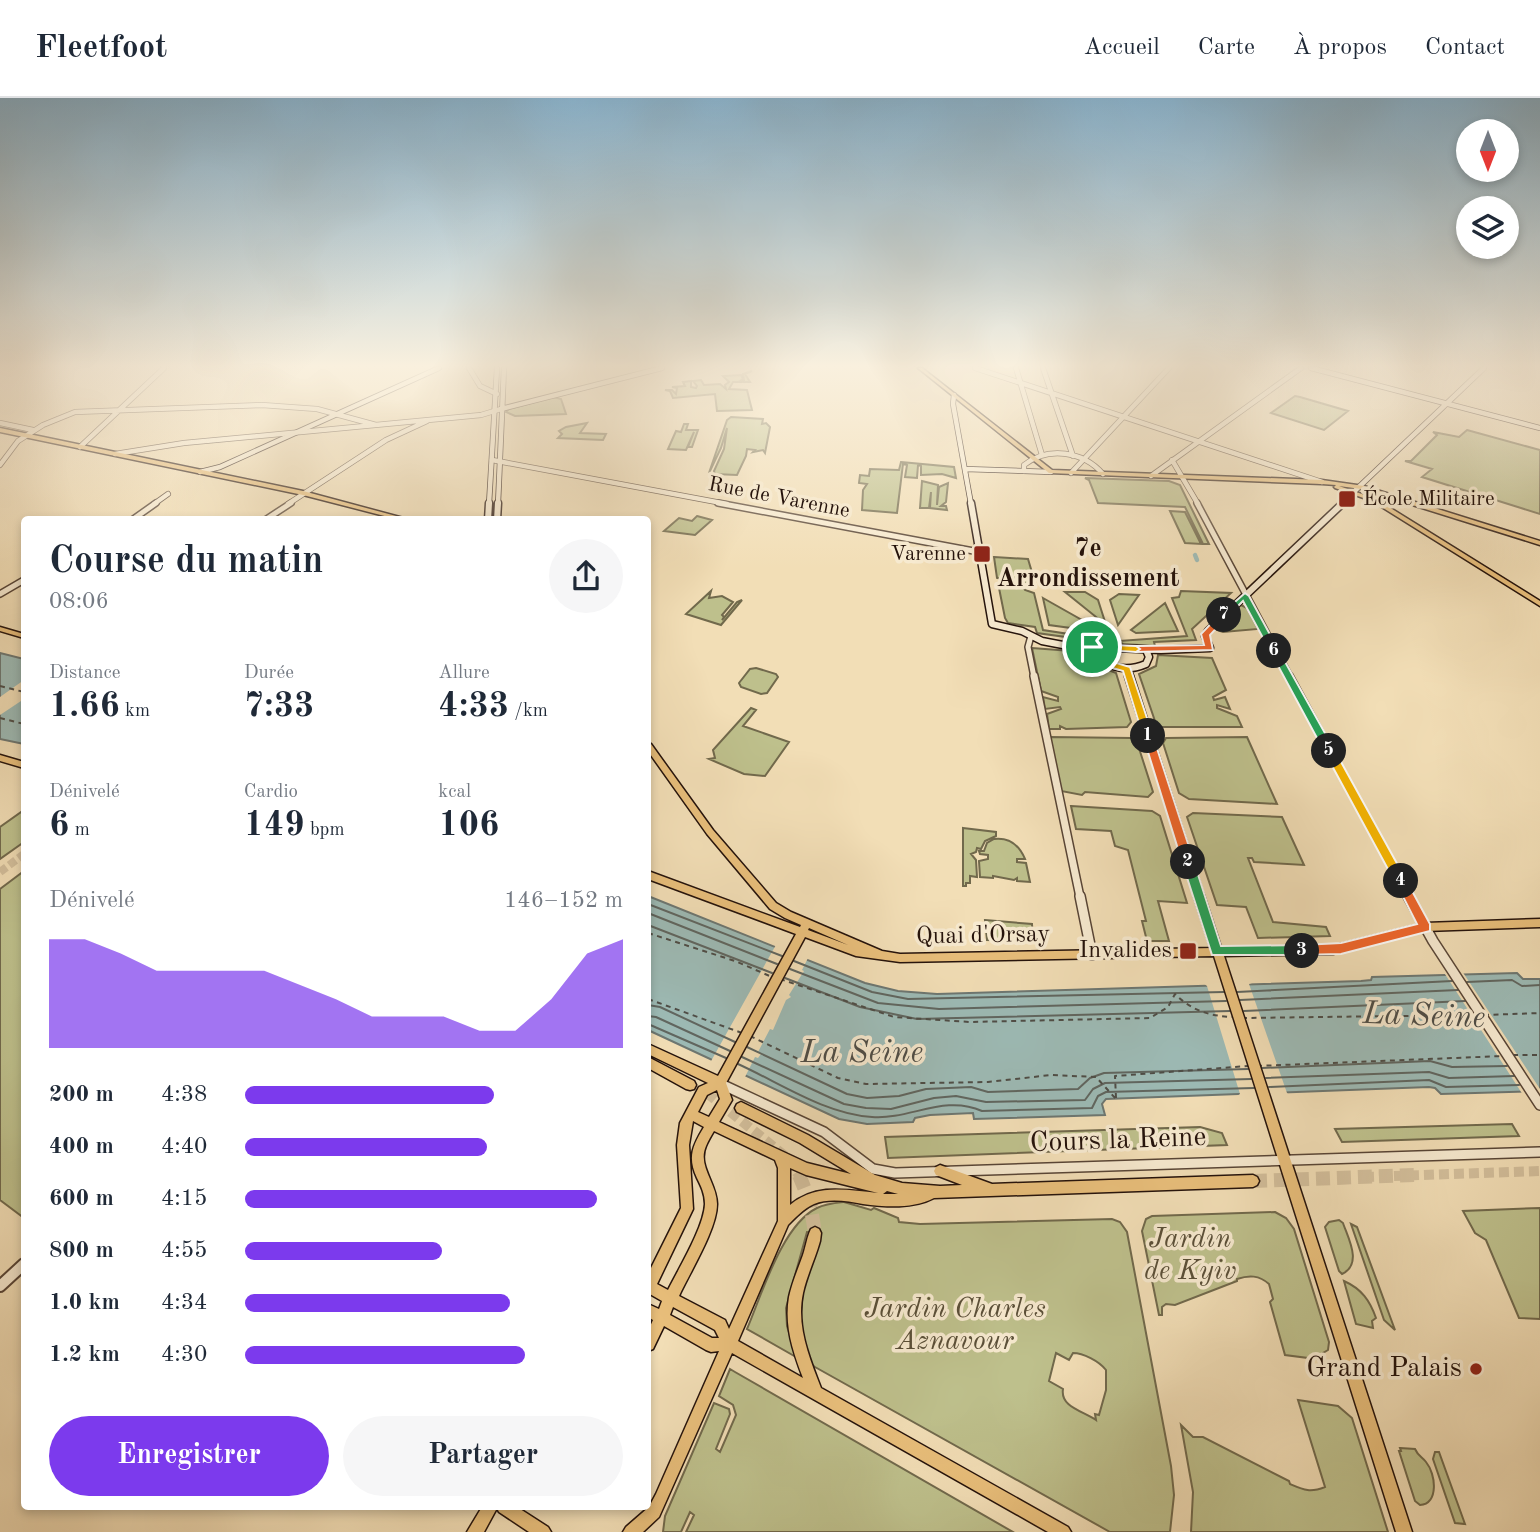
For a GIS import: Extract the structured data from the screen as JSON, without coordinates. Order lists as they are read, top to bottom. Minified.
{"streets":{"main road":["Quai d'Orsay"],"street":["Rue de Varenne","Cours la Reine"]},"districts":["7e Arrondissement"],"water":["La Seine"],"parks":["Jardin de Kyiv","Jardin Charles Aznavour"],"places":{"transit":["École Militaire","Varenne","Invalides"],"other":["Grand Palais"]},"north":"bottom","page":{"header":"Fleetfoot","nav":["Accueil","Carte","À propos","Contact"],"heading":["Course du matin","08:06"],"pins":["7","6","1","5","2","4","3"],"stats":[["Distance","1.66 km"],["Durée","7:33"],["Allure","4:33 /km"],["Dénivelé","6 m"],["Cardio","149 bpm"],["kcal","106"]],"chart":["Dénivelé","146–152 m"],"list":[{"name":"200 m","note":"4:38"},{"name":"400 m","note":"4:40"},{"name":"600 m","note":"4:15"},{"name":"800 m","note":"4:55"},{"name":"1.0 km","note":"4:34"},{"name":"1.2 km","note":"4:30"}],"buttons":["Enregistrer","Partager"]}}
